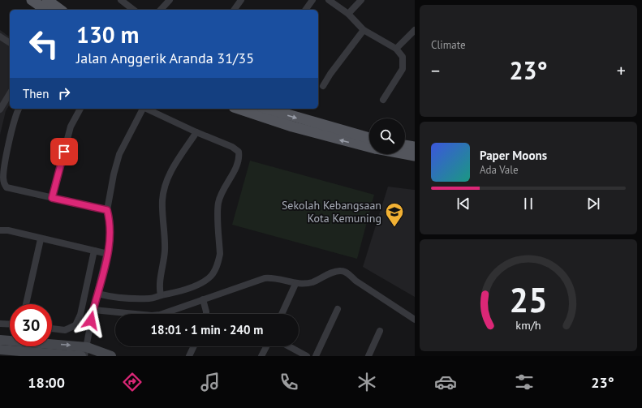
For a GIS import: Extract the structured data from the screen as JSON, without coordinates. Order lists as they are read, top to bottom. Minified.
{"places":{"school or university":["Sekolah Kebangsaan Kota Kemuning"]},"page":{"tile":"Climate","turn":["130 m","Jalan Anggerik Aranda 31/35"],"heat":["−","23°","+"],"then":"Then","song":["Paper Moons","Ada Vale"],"limit":"30","trip":"18:01 · 1 min · 240 m","tabs":["18:00","23°"],"gauge":["25","km/h"]}}
